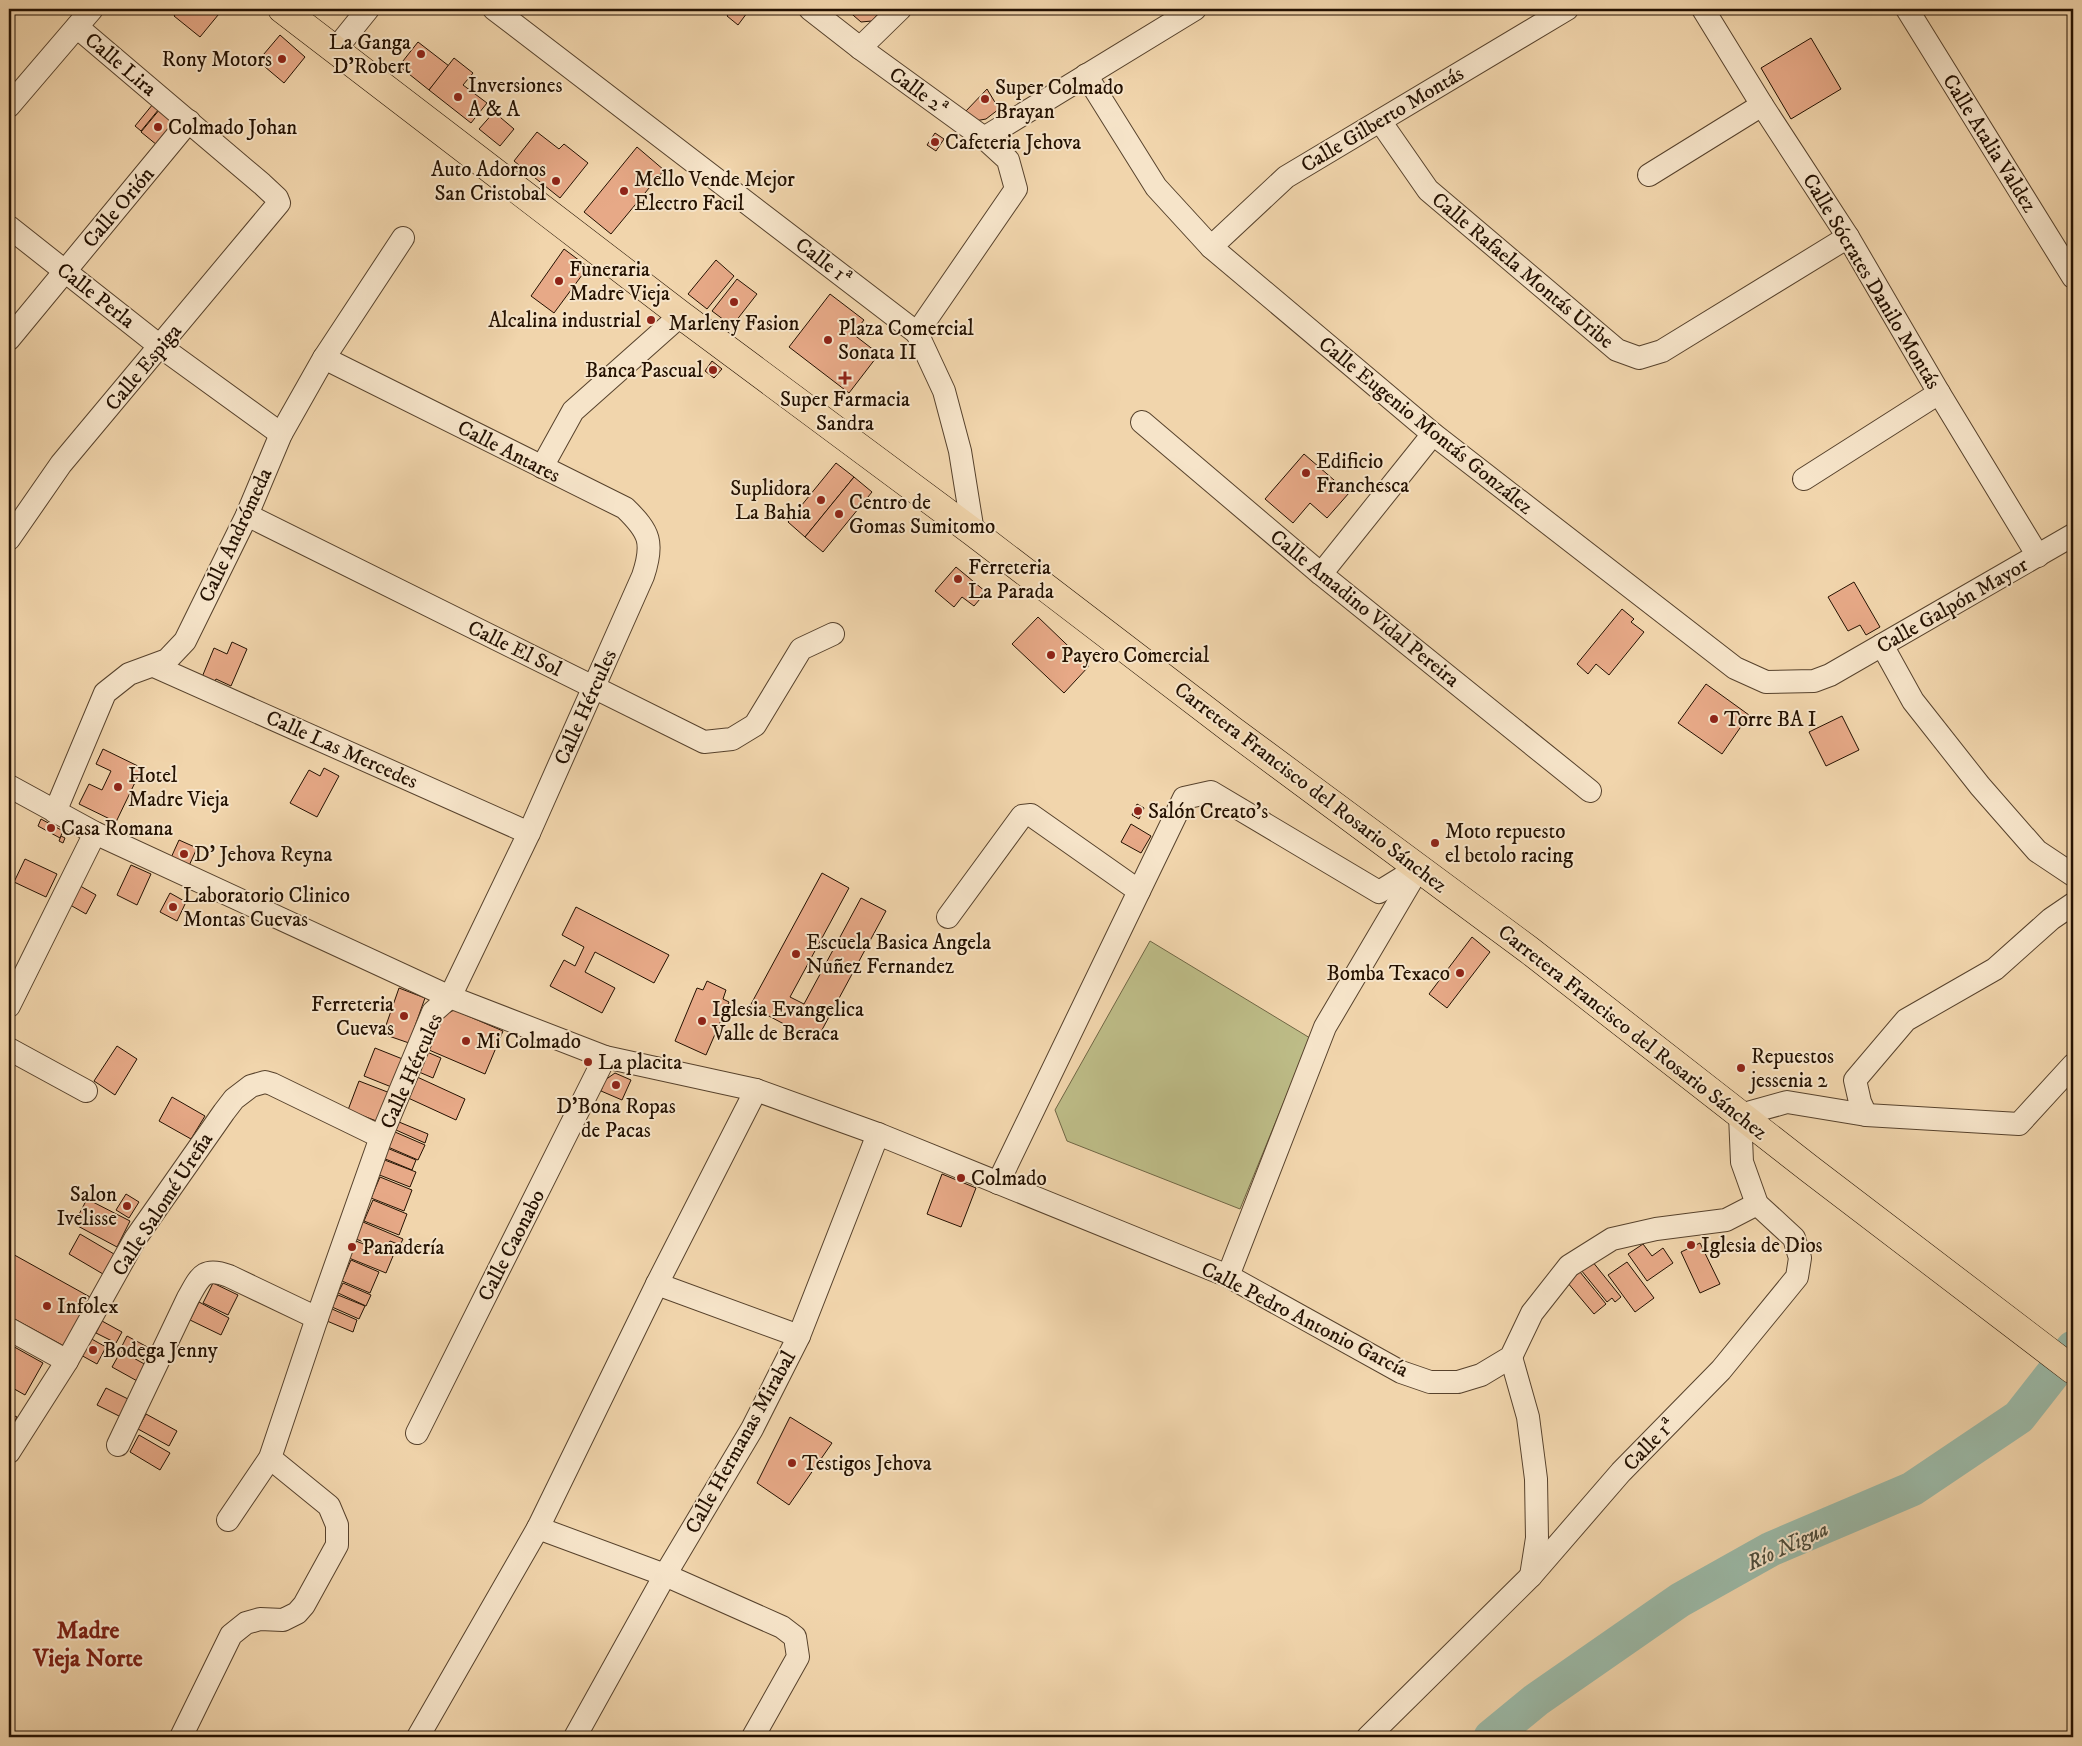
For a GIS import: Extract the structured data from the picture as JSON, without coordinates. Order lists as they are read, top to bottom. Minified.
{"streets":{"main road":["Carretera Francisco del Rosario Sánchez"],"street":["Calle Lira","Calle 2ª","Calle Gilberto Montás","Calle Atalia Valdez","Calle Orión","Calle 1ª","Calle Rafaela Montás Uribe","Calle Sócrates Danilo Montás","Calle Perla","Calle Espiga","Calle Eugenio Montás González","Calle Antares","Calle Andrómeda","Calle Galpón Mayor","Calle Amadino Vidal Pereira","Calle El Sol","Calle Hércules","Calle Las Mercedes","Calle Salomé Ureña","Calle Caonabo","Calle Pedro Antonio García","Calle Hermanas Mirabal"]},"crossings":[["Calle Lira","Calle Orión"],["Calle Lira","Calle Espiga"],["Calle 2ª","Calle 1ª"],["Calle Gilberto Montás","Calle Rafaela Montás Uribe"],["Calle Gilberto Montás","Calle Eugenio Montás González"],["Calle Orión","Calle Perla"],["Calle 1ª","Carretera Francisco del Rosario Sánchez"],["Calle Rafaela Montás Uribe","Calle Sócrates Danilo Montás"],["Calle Sócrates Danilo Montás","Calle Galpón Mayor"],["Calle Perla","Calle Espiga"],["Calle Perla","Calle Andrómeda"],["Calle Eugenio Montás González","Calle Galpón Mayor"],["Calle Antares","Calle Andrómeda"],["Calle Antares","Calle Hércules"],["Calle Andrómeda","Calle El Sol"],["Calle Andrómeda","Calle Las Mercedes"],["Calle Andrómeda","Calle Pedro Antonio García"],["Calle El Sol","Calle Hércules"],["Calle Hércules","Calle Las Mercedes"],["Calle Hércules","Calle Salomé Ureña"],["Calle Hércules","Calle Pedro Antonio García"],["Calle Caonabo","Calle Pedro Antonio García"],["Calle Pedro Antonio García","Calle Hermanas Mirabal"]],"districts":["Madre Vieja Norte"],"water":["Río Nigua"],"places":{"other":["La Ganga D'Robert","Rony Motors","Inversiones A & A","Super Colmado Brayan","Colmado Johan","Cafeteria Jehova","Auto Adornos San Cristobal","Mello Vende Mejor Electro Facil","Funeraria Madre Vieja","Marleny Fasion","Alcalina industrial","Plaza Comercial Sonata II","Banca Pascual","Edificio Franchesca","Suplidora La Bahia","Centro de Gomas Sumitomo","Ferreteria La Parada","Payero Comercial","Torre BA I","Hotel Madre Vieja","Salón Creato's","Casa Romana","Moto repuesto el betolo racing","D' Jehova Reyna","Laboratorio Clinico Montas Cuevas","Escuela Basica Angela Nuñez Fernandez","Bomba Texaco","Ferreteria Cuevas","Iglesia Evangelica Valle de Beraca","Mi Colmado","La placita","Repuestos jessenia 2","D'Bona Ropas de Pacas","Colmado","Salon Ivelisse","Iglesia de Dios","Panadería","Infolex","Bodega Jenny","Testigos Jehova"],"health":["Super Farmacia Sandra"]}}
